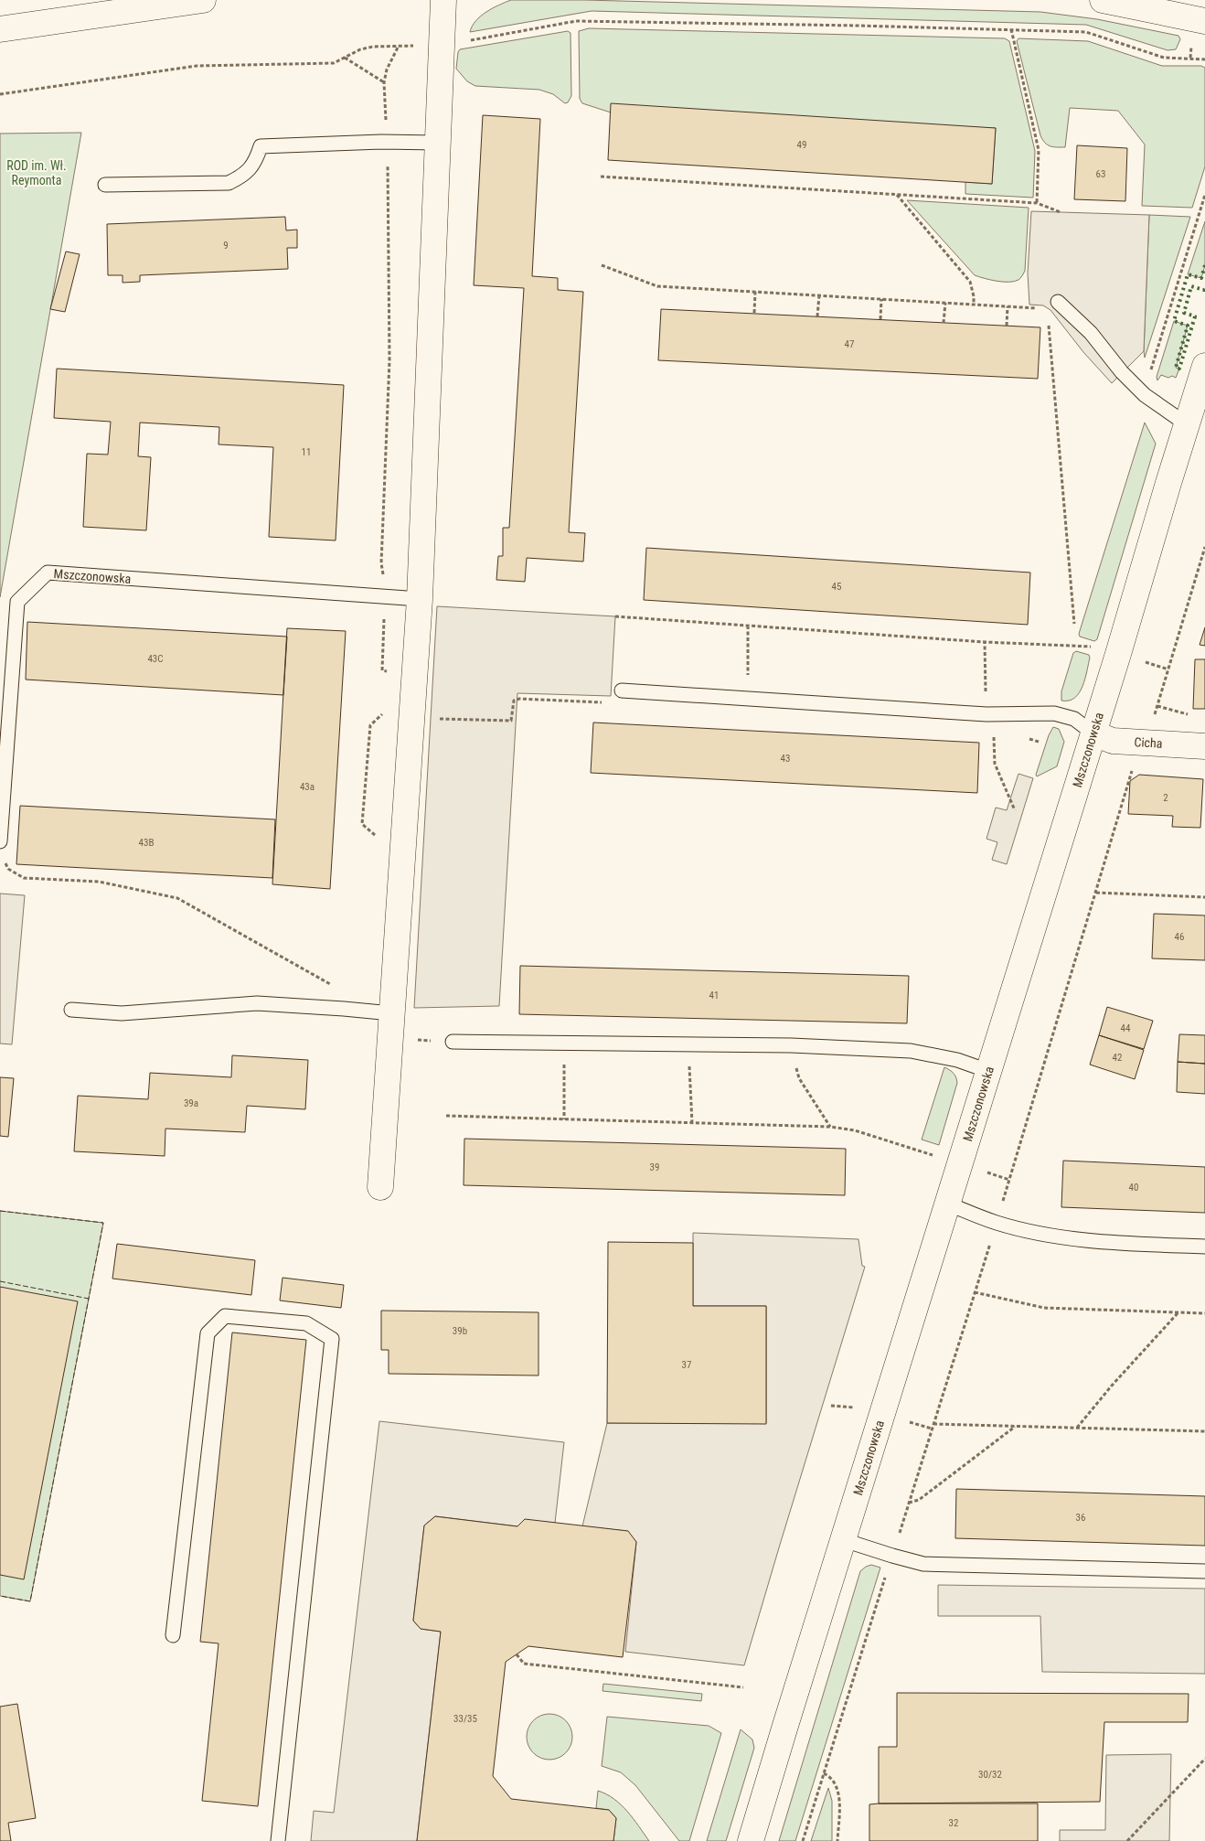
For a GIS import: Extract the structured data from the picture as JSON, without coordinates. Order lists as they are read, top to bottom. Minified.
{"streets":{"street":["Mszczonowska","Cicha"]},"crossings":[["Mszczonowska","Cicha"]],"parks":["ROD im. Wł. Reymonta"],"house_numbers":["49","63","9","47","11","45","43C","43","43a","2","43B","46","41","44","42","39a","39","40","39b","37","36","33/35","30/32","32"]}
